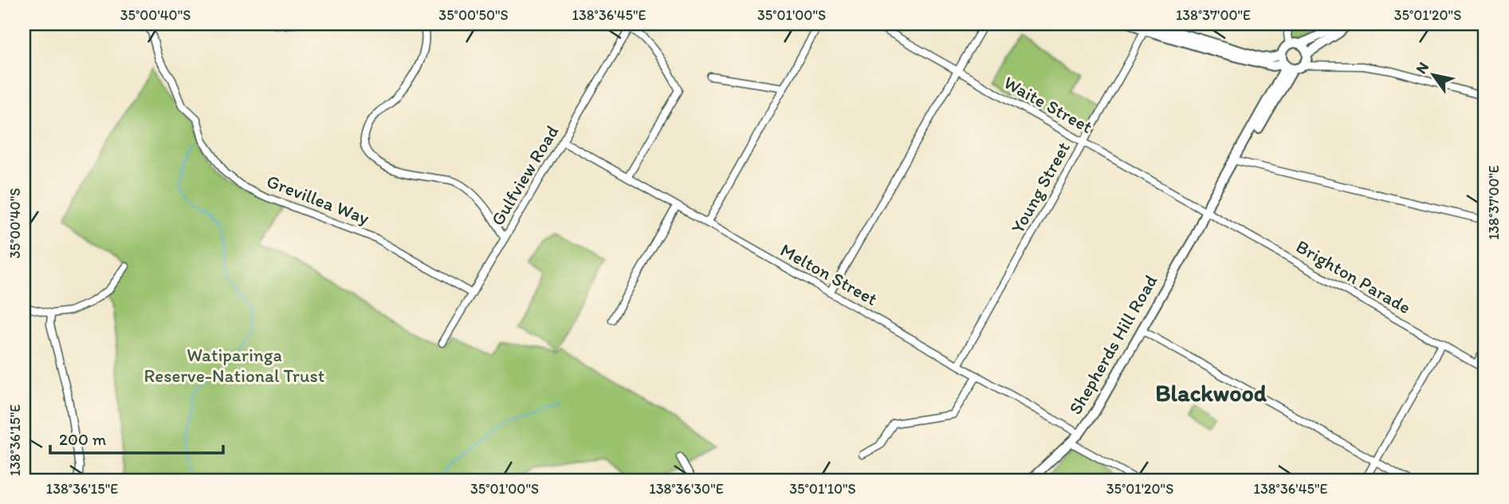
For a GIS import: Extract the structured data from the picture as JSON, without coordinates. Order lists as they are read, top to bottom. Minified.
{"streets":{"main road":["Shepherds Hill Road"],"street":["Waite Street","Gulfview Road","Young Street","Grevillea Way","Melton Street","Brighton Parade"]},"crossings":[["Waite Street","Young Street"],["Waite Street","Brighton Parade"],["Waite Street","Shepherds Hill Road"],["Gulfview Road","Grevillea Way"],["Gulfview Road","Melton Street"],["Young Street","Melton Street"],["Melton Street","Shepherds Hill Road"],["Brighton Parade","Shepherds Hill Road"]],"districts":["Blackwood"],"parks":["Watiparinga Reserve-National Trust"],"scale_bar":"200 m","north":"top left","coordinates":["35°00'40\"S","35°00'50\"S","138°36'45\"E","35°01'00\"S","138°37'00\"E","35°01'20\"S","138°36'15\"E","138°36'30\"E","35°01'10\"S"]}
